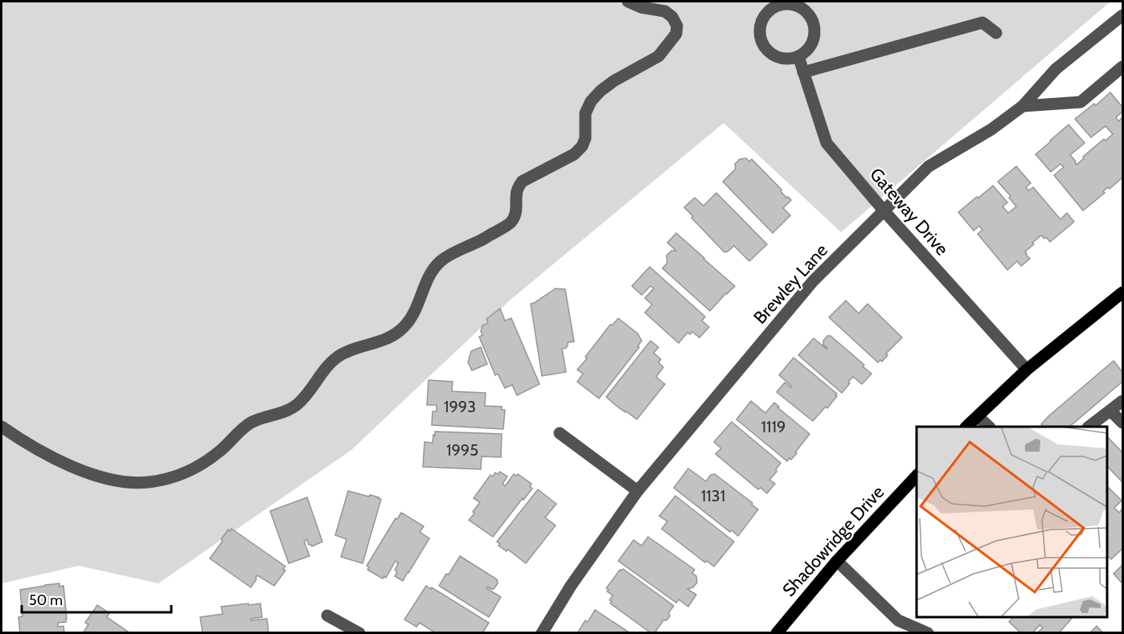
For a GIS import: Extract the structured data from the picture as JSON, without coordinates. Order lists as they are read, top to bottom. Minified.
{"streets":{"main road":["Shadowridge Drive"],"street":["Gateway Drive","Brewley Lane"]},"crossings":[["Gateway Drive","Brewley Lane"]],"house_numbers":["1993","1119","1995","1131"],"scale_bar":"50 m"}
